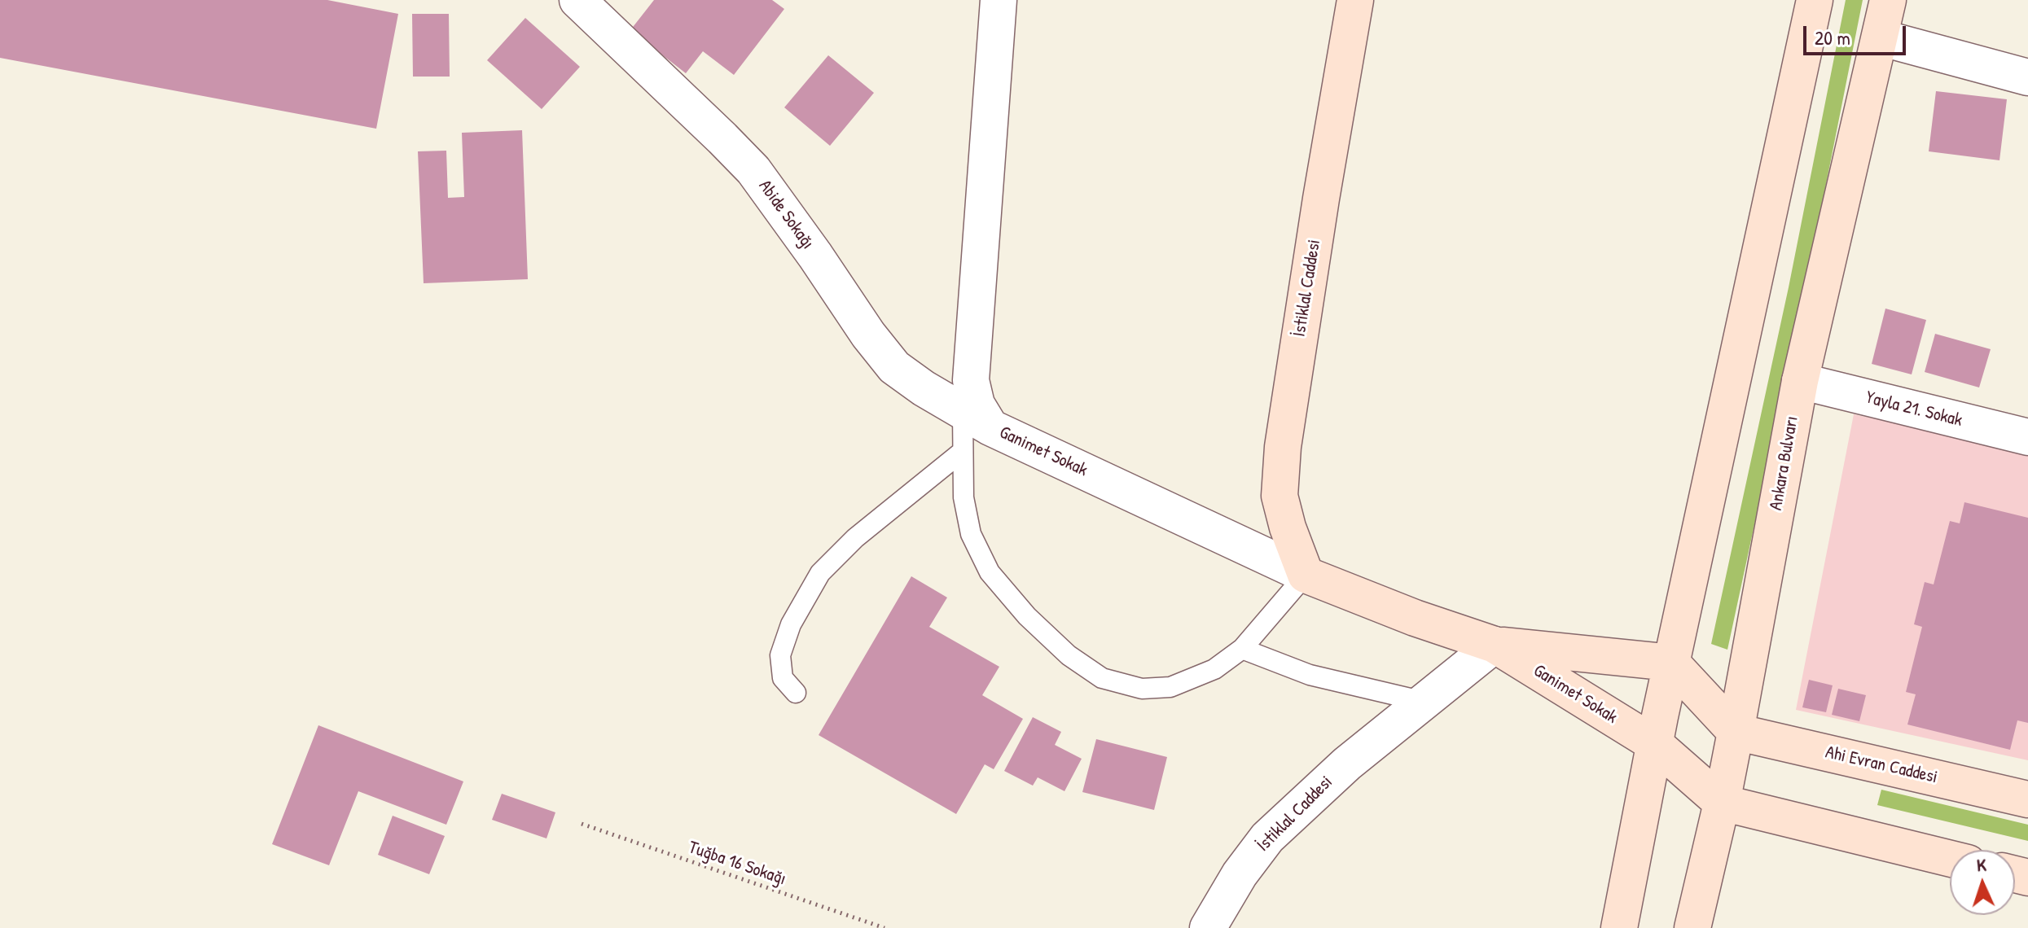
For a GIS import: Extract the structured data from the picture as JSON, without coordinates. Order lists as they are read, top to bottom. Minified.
{"streets":{"main road":["İstiklal Caddesi","Ganimet Sokak","Ankara Bulvarı","Ahi Evran Caddesi"],"street":["Abide Sokağı","Yayla 21. Sokak"],"path":["Tuğba 16 Sokağı"]},"crossings":[["Abide Sokağı","Ganimet Sokak"],["İstiklal Caddesi","Ganimet Sokak"],["Yayla 21. Sokak","Ankara Bulvarı"],["Ganimet Sokak","Ankara Bulvarı"],["Ankara Bulvarı","Ahi Evran Caddesi"]],"scale_bar":"20 m","north":"top"}
